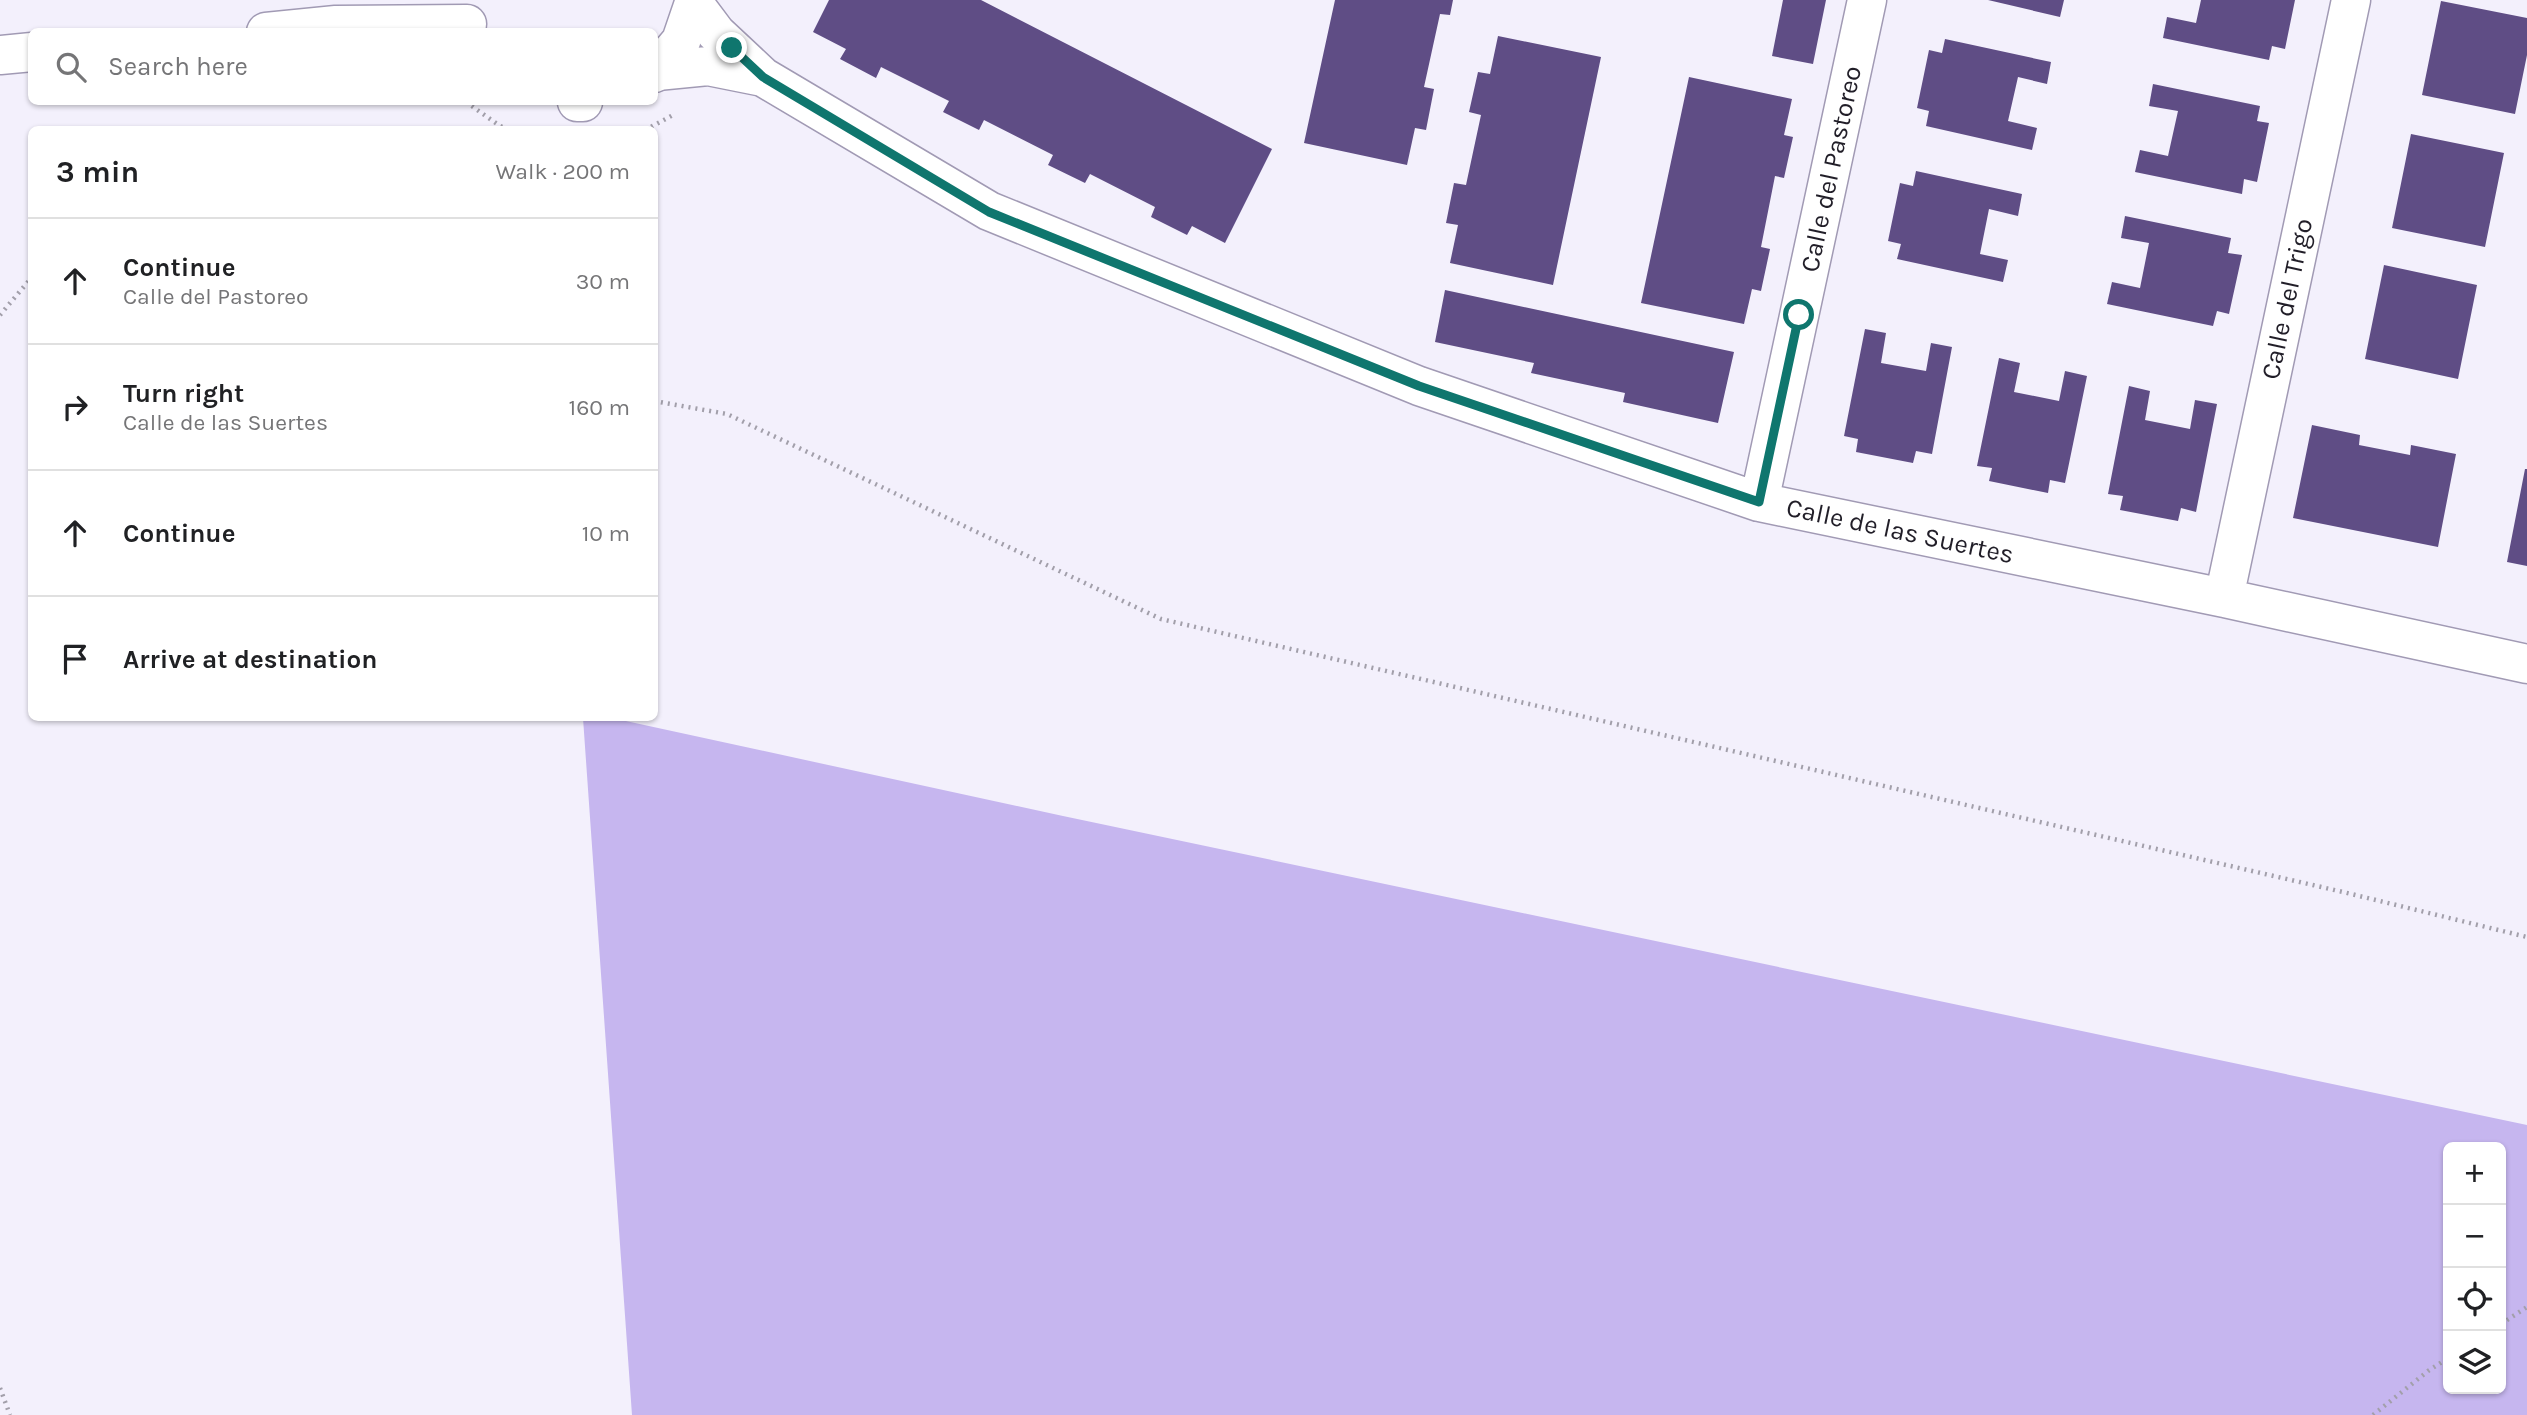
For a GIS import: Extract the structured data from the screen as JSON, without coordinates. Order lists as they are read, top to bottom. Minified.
{"streets":{"street":["Calle del Pastoreo","Calle del Trigo","Calle de las Suertes"]},"crossings":[["Calle del Pastoreo","Calle de las Suertes"],["Calle del Trigo","Calle de las Suertes"]],"page":{"search":"Search here","heading":["3 min","Walk · 200 m"],"list":[["Continue","Calle del Pastoreo","30 m"],["Turn right","Calle de las Suertes","160 m"],["Continue","10 m"],"Arrive at destination"],"map_buttons":["+","−"]}}
